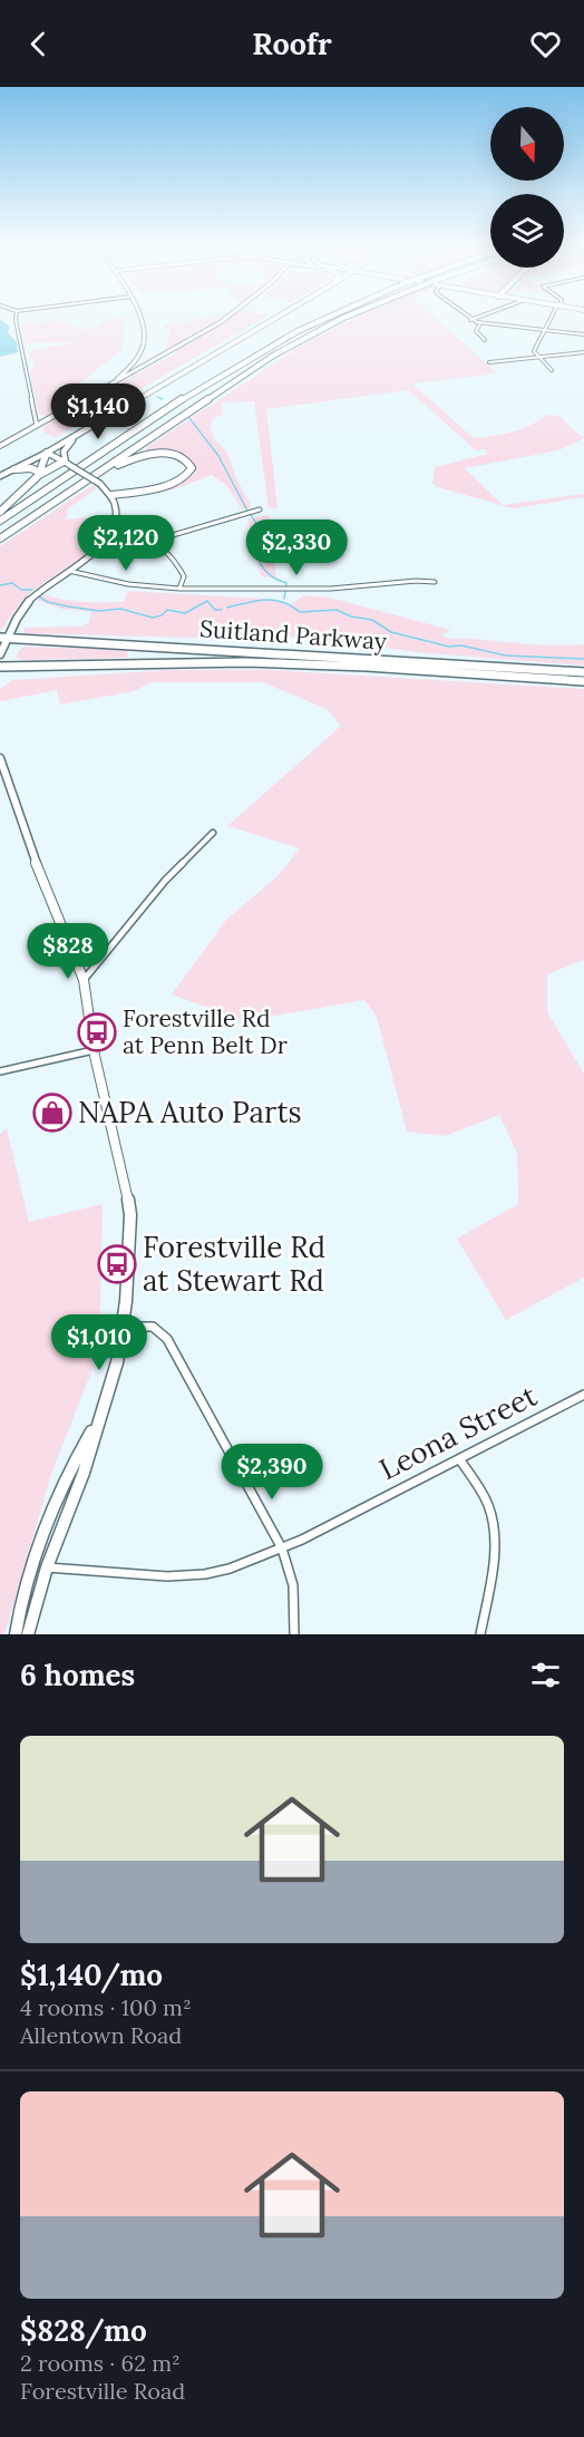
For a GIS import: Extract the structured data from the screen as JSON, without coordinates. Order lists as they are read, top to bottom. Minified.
{"streets":{"highway":["Suitland Parkway"],"street":["Leona Street"]},"places":{"bus stop":["Forestville Rd at Penn Belt Dr","Forestville Rd at Stewart Rd"],"shop":["NAPA Auto Parts"]},"north":"bottom","page":{"header":"Roofr","price":["$1,140","$2,120","$2,330","$828","$1,010","$2,390"],"heading":"6 homes","list":[{"name":"$1,140/mo","note":"4 rooms · 100 m² · Allentown Road"},{"name":"$828/mo","note":"2 rooms · 62 m² · Forestville Road"}]}}
